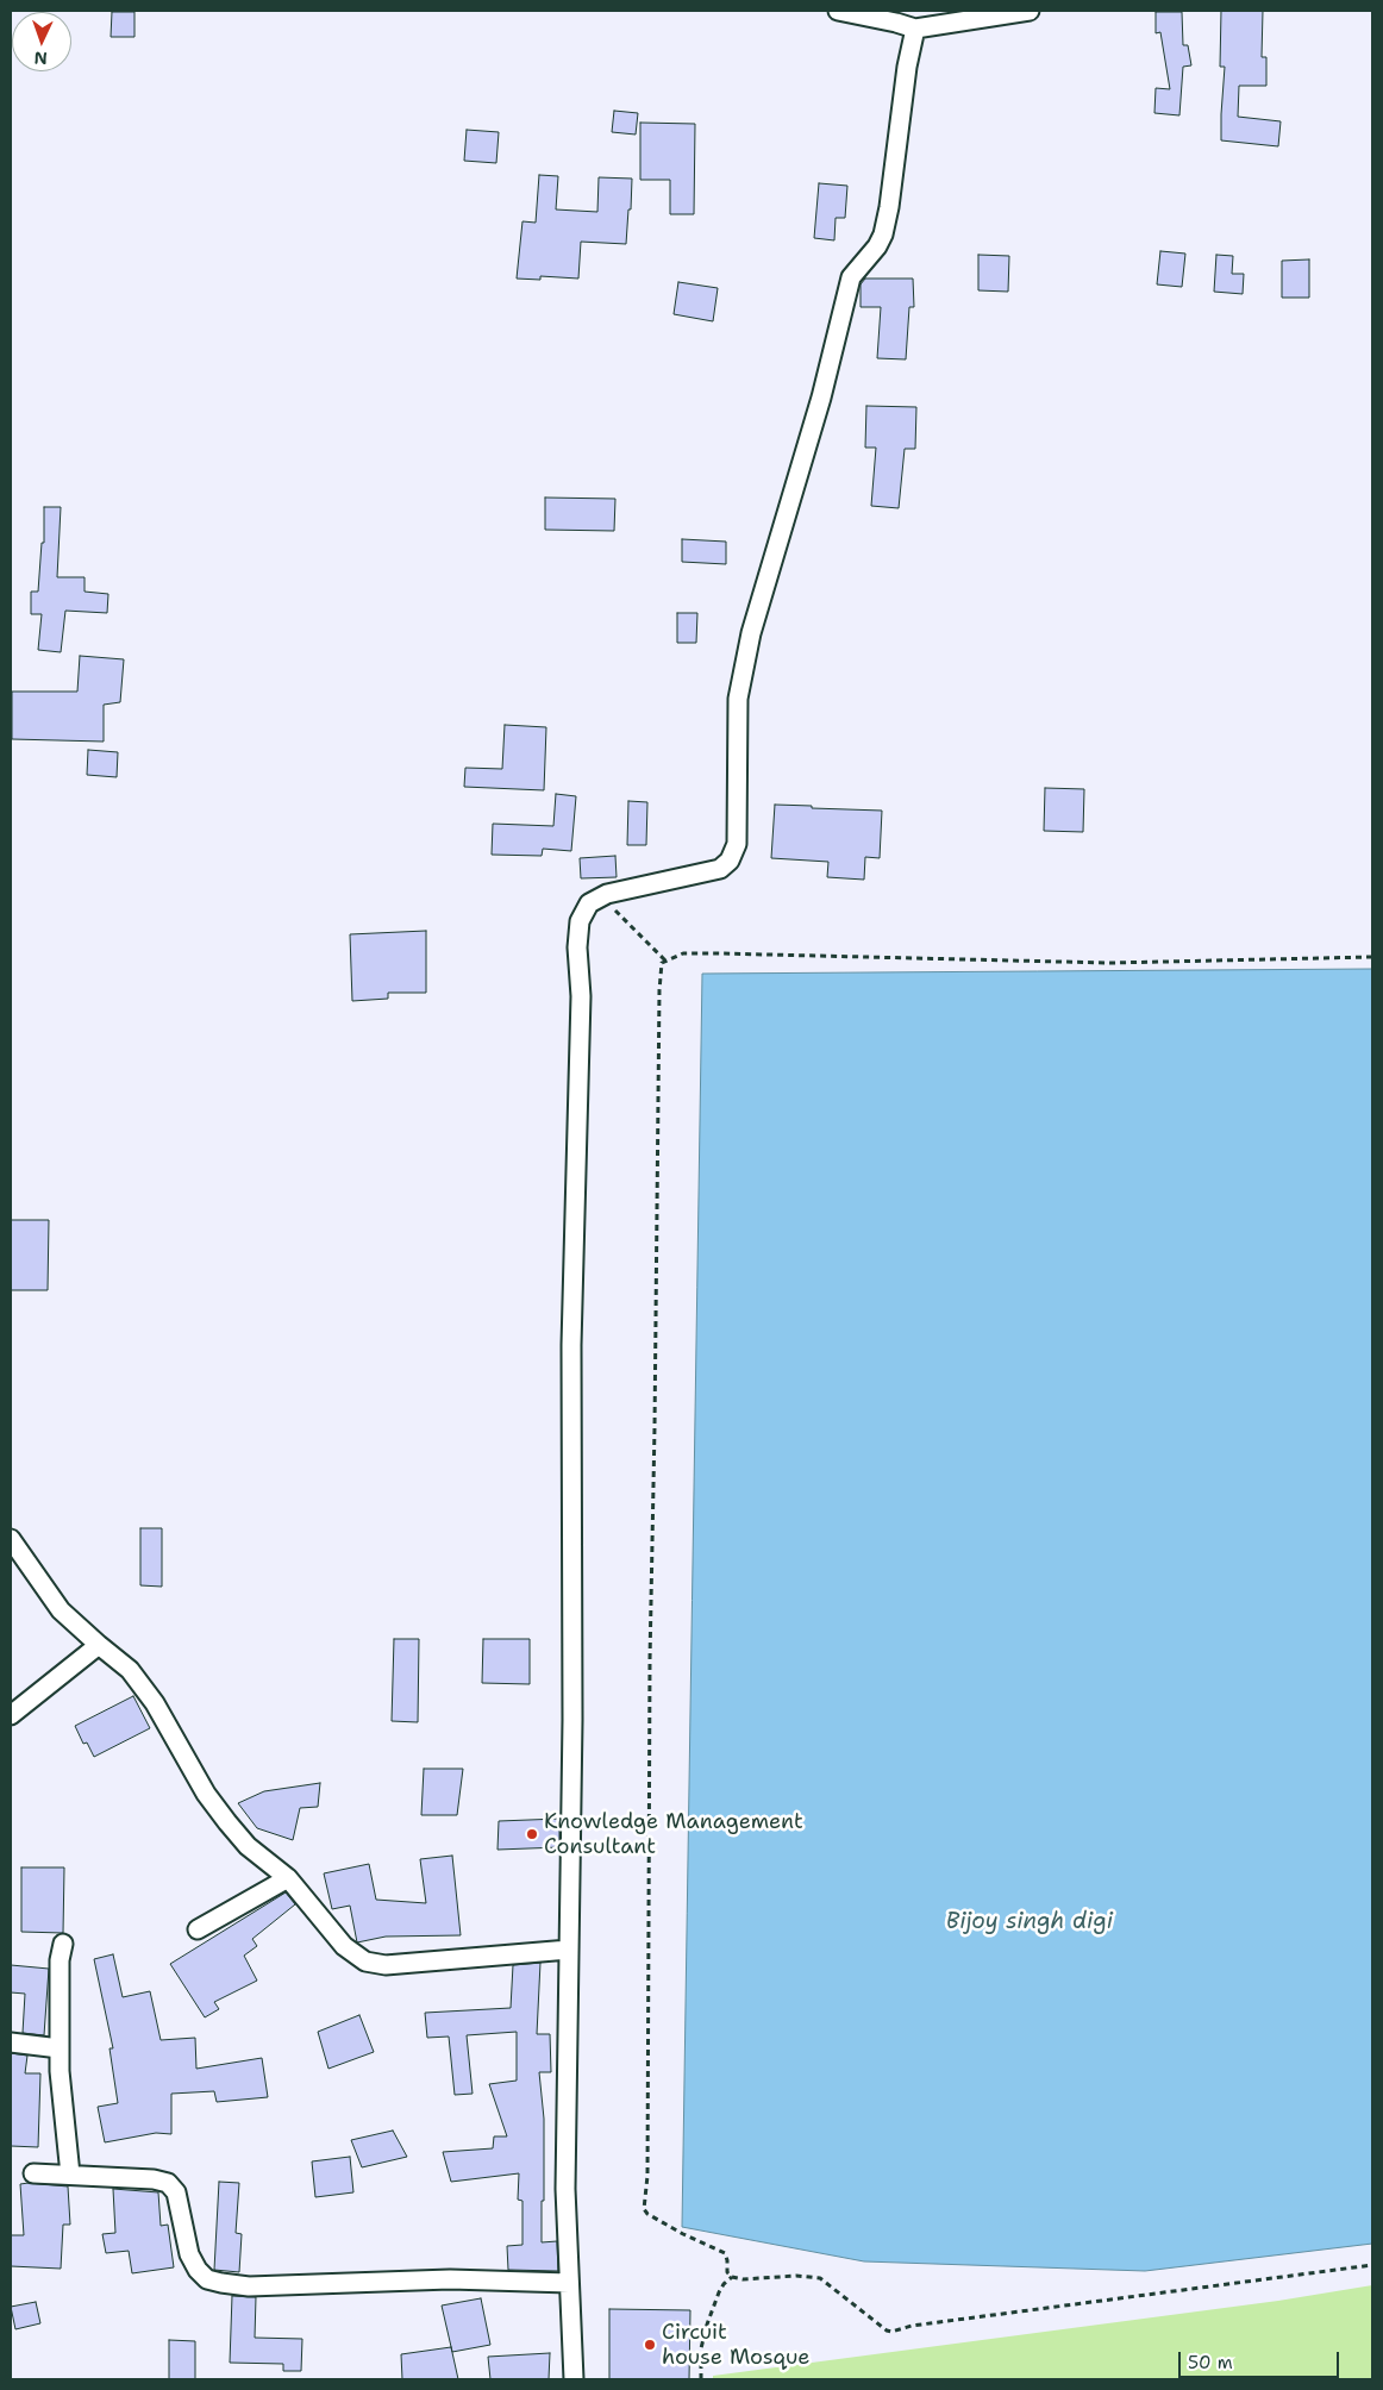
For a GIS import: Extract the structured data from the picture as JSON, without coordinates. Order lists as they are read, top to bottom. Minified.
{"water":["Bijoy singh digi"],"places":["Knowledge Management Consultant","Circuit house Mosque"],"scale_bar":"50 m","north":"bottom"}
